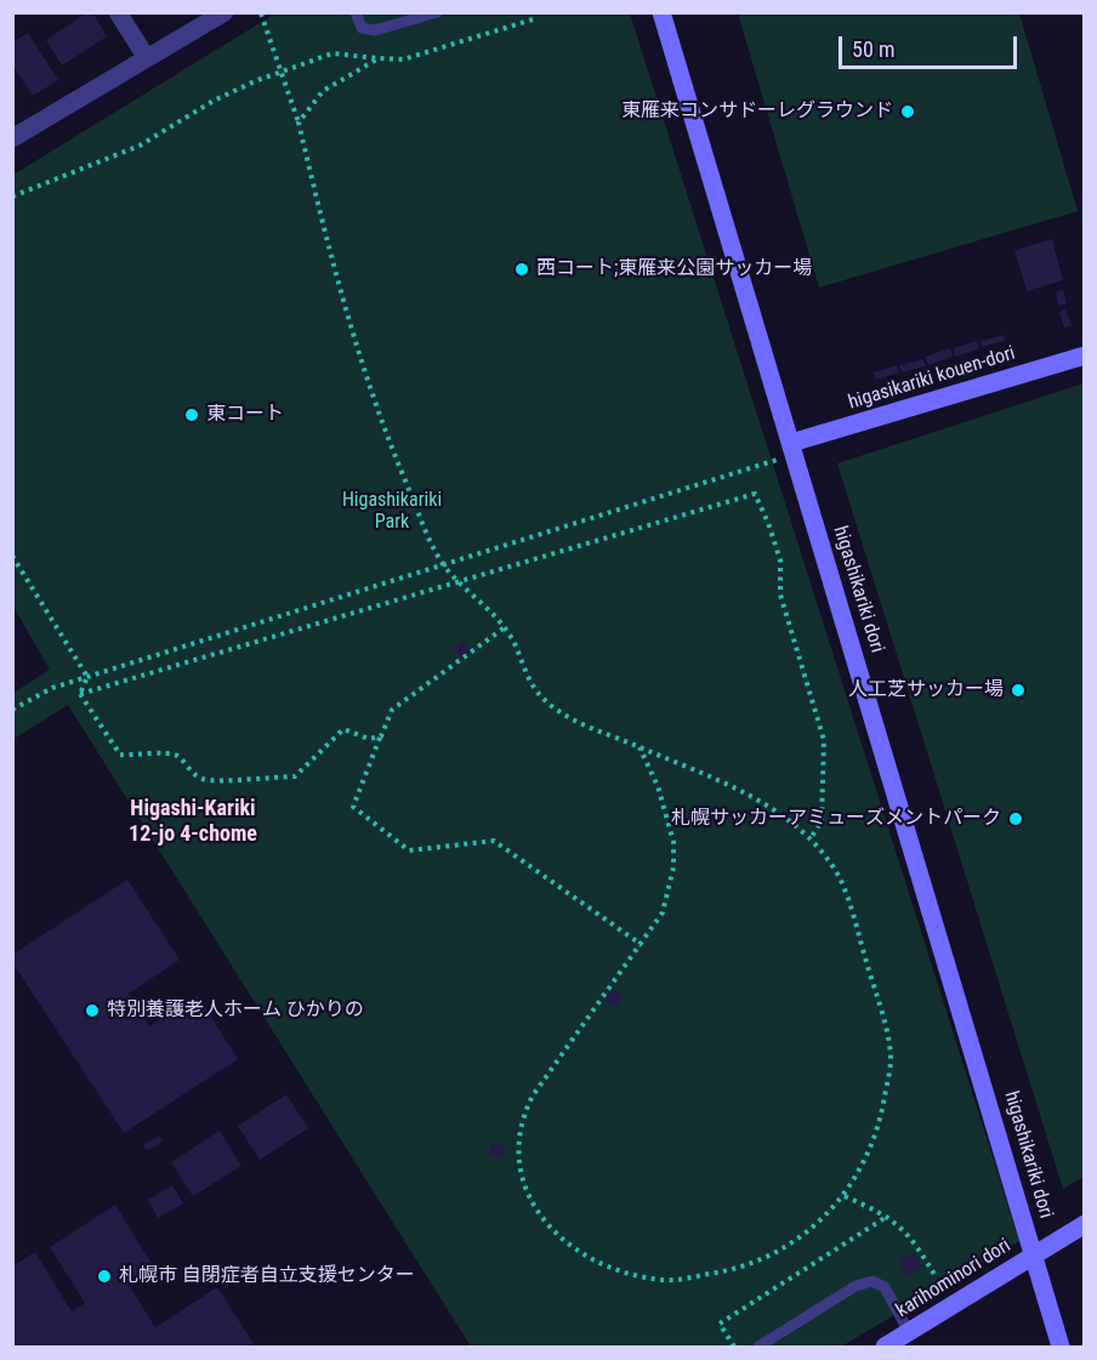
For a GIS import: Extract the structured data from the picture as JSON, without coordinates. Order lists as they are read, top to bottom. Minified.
{"streets":{"street":["higasikariki kouen-dori","higashikariki dori","karihominori dori"]},"crossings":[["higasikariki kouen-dori","higashikariki dori"],["higashikariki dori","karihominori dori"]],"districts":["Higashi-Kariki 12-jo 4-chome"],"parks":["Higashikariki Park"],"places":["東雁来コンサドーレグラウンド","西コート;東雁来公園サッカー場","東コート","人工芝サッカー場","札幌サッカーアミューズメントパーク","特別養護老人ホーム ひかりの","札幌市 自閉症者自立支援センター"],"scale_bar":"50 m"}
